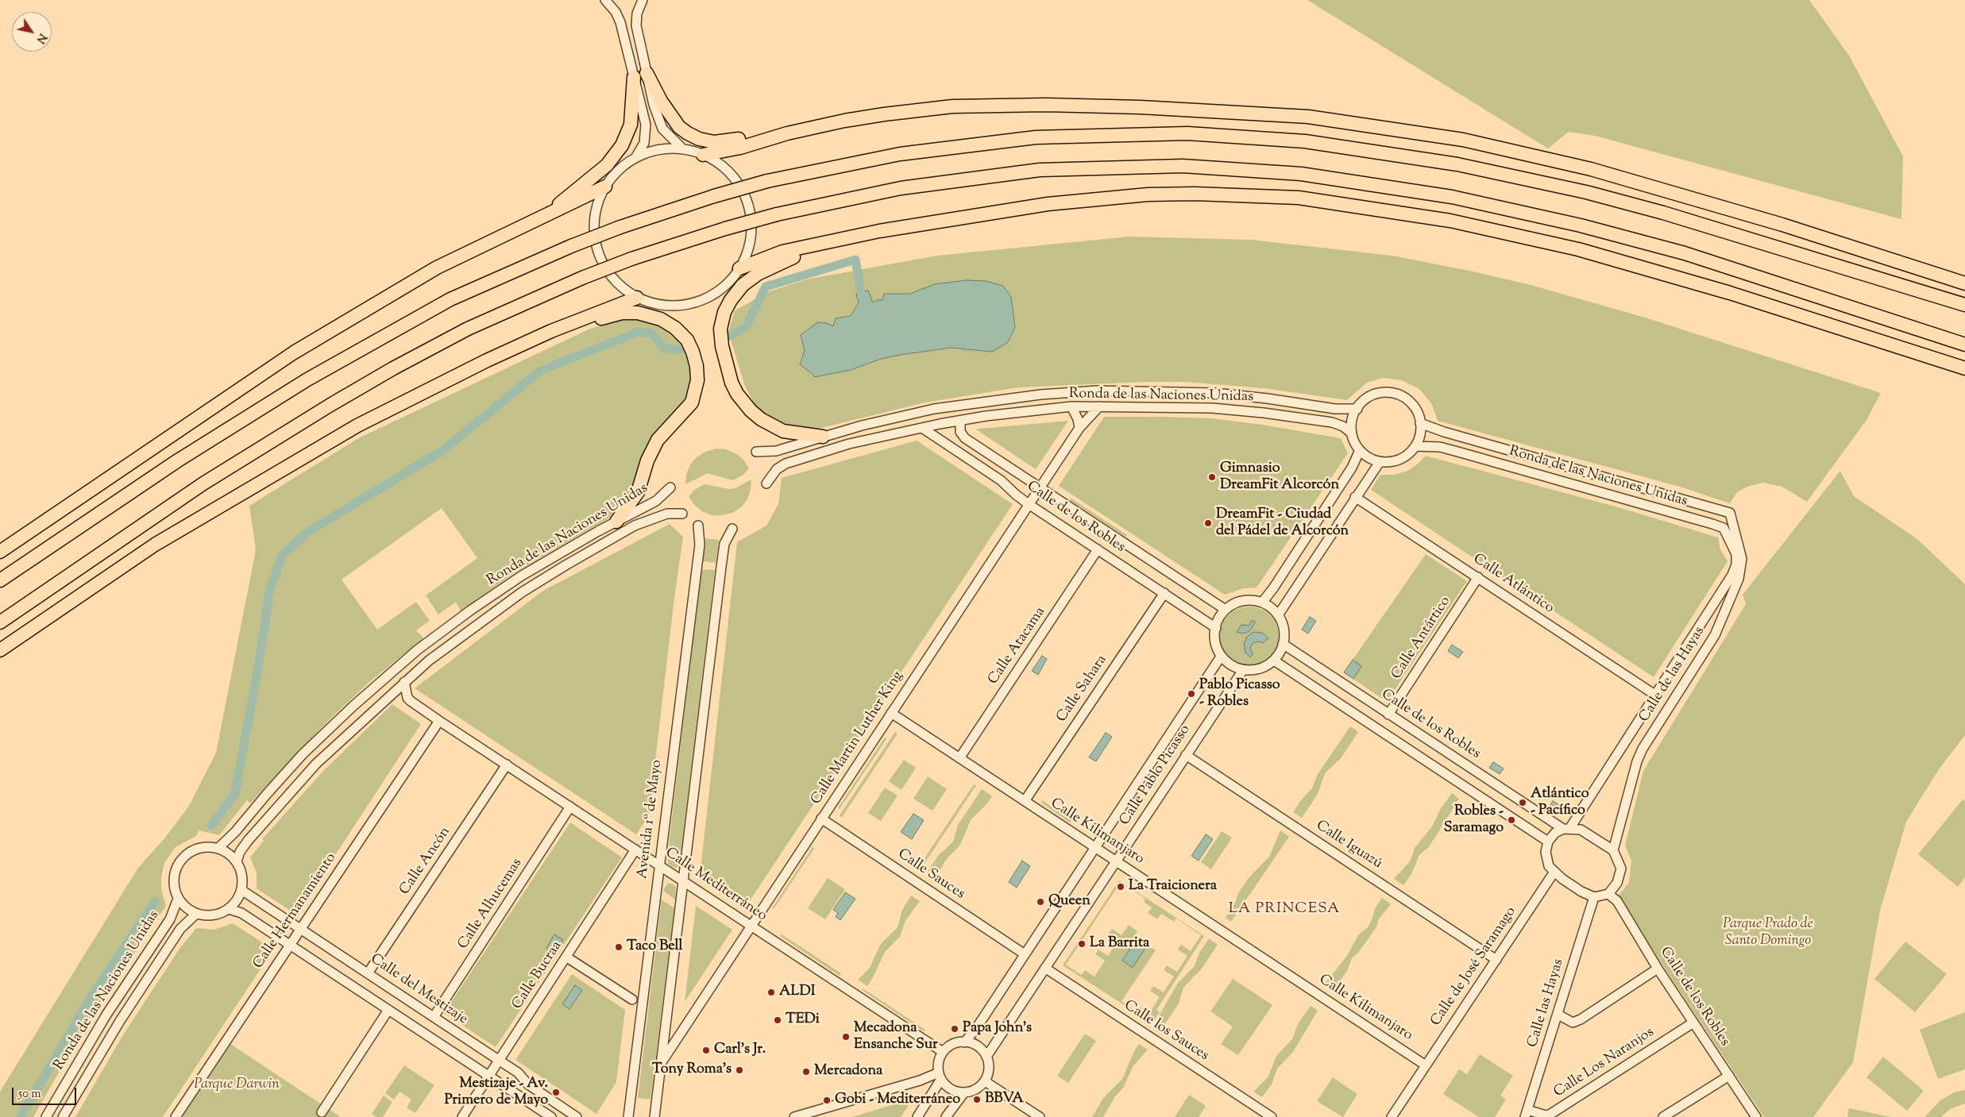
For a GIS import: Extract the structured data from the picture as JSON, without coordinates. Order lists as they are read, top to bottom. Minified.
{"streets":{"street":["Ronda de las Naciones Unidas","Calle de los Robles","Calle Atlántico","Calle Antártico","Calle Atacama","Calle de las Hayas","Calle Sahara","Calle Martin Luther King","Calle Pablo Picasso","Avenida 1º de Mayo","Calle Kilimanjaro","Calle Iguazú","Calle Ancón","Calle Sauces","Calle Mediterráneo","Calle Alhucemas","Calle Hermanamiento","Calle de José Saramago","Calle Bucraa","Calle del Mestizaje","Calle las Hayas","Calle los Sauces","Calle Los Naranjos"]},"crossings":[["Ronda de las Naciones Unidas","Calle de los Robles"],["Ronda de las Naciones Unidas","Calle Atlántico"],["Ronda de las Naciones Unidas","Calle de las Hayas"],["Ronda de las Naciones Unidas","Calle Martin Luther King"],["Ronda de las Naciones Unidas","Calle Mediterráneo"],["Ronda de las Naciones Unidas","Calle del Mestizaje"],["Calle de los Robles","Calle Antártico"],["Calle de los Robles","Calle Atacama"],["Calle de los Robles","Calle de las Hayas"],["Calle de los Robles","Calle Sahara"],["Calle de los Robles","Calle Martin Luther King"],["Calle de los Robles","Calle Pablo Picasso"],["Calle de los Robles","Calle de José Saramago"],["Calle de los Robles","Calle las Hayas"],["Calle de los Robles","Calle Los Naranjos"],["Calle Atlántico","Calle Antártico"],["Calle Atacama","Calle Kilimanjaro"],["Calle de las Hayas","Calle de José Saramago"],["Calle de las Hayas","Calle las Hayas"],["Calle Sahara","Calle Kilimanjaro"],["Calle Martin Luther King","Calle Kilimanjaro"],["Calle Martin Luther King","Calle Sauces"],["Calle Martin Luther King","Calle Mediterráneo"],["Calle Pablo Picasso","Calle Kilimanjaro"],["Calle Pablo Picasso","Calle Iguazú"],["Calle Pablo Picasso","Calle Sauces"],["Calle Pablo Picasso","Calle Mediterráneo"],["Calle Pablo Picasso","Calle los Sauces"],["Avenida 1º de Mayo","Calle Mediterráneo"],["Calle Kilimanjaro","Calle de José Saramago"],["Calle Iguazú","Calle de José Saramago"],["Calle Ancón","Calle Mediterráneo"],["Calle Ancón","Calle del Mestizaje"],["Calle Mediterráneo","Calle Alhucemas"],["Calle Mediterráneo","Calle Hermanamiento"],["Calle Mediterráneo","Calle Bucraa"],["Calle Alhucemas","Calle del Mestizaje"],["Calle Hermanamiento","Calle del Mestizaje"],["Calle de José Saramago","Calle las Hayas"],["Calle Bucraa","Calle del Mestizaje"],["Calle las Hayas","Calle Los Naranjos"]],"districts":["LA PRINCESA"],"parks":["Parque Prado de Santo Domingo","Parque Darwin"],"places":["Gimnasio DreamFit Alcorcón","DreamFit - Ciudad del Pádel de Alcorcón","Pablo Picasso - Robles","Atlántico - Pacífico","Robles - Saramago","La Traicionera","Queen","La Barrita","Taco Bell","ALDI","TEDi","Papa John's","Mecadona Ensanche Sur","Carl's Jr.","Tony Roma's","Mercadona","Mestizaje - Av. Primero de Mayo","BBVA","Gobi - Mediterráneo"],"scale_bar":"50 m","north":"bottom right"}
